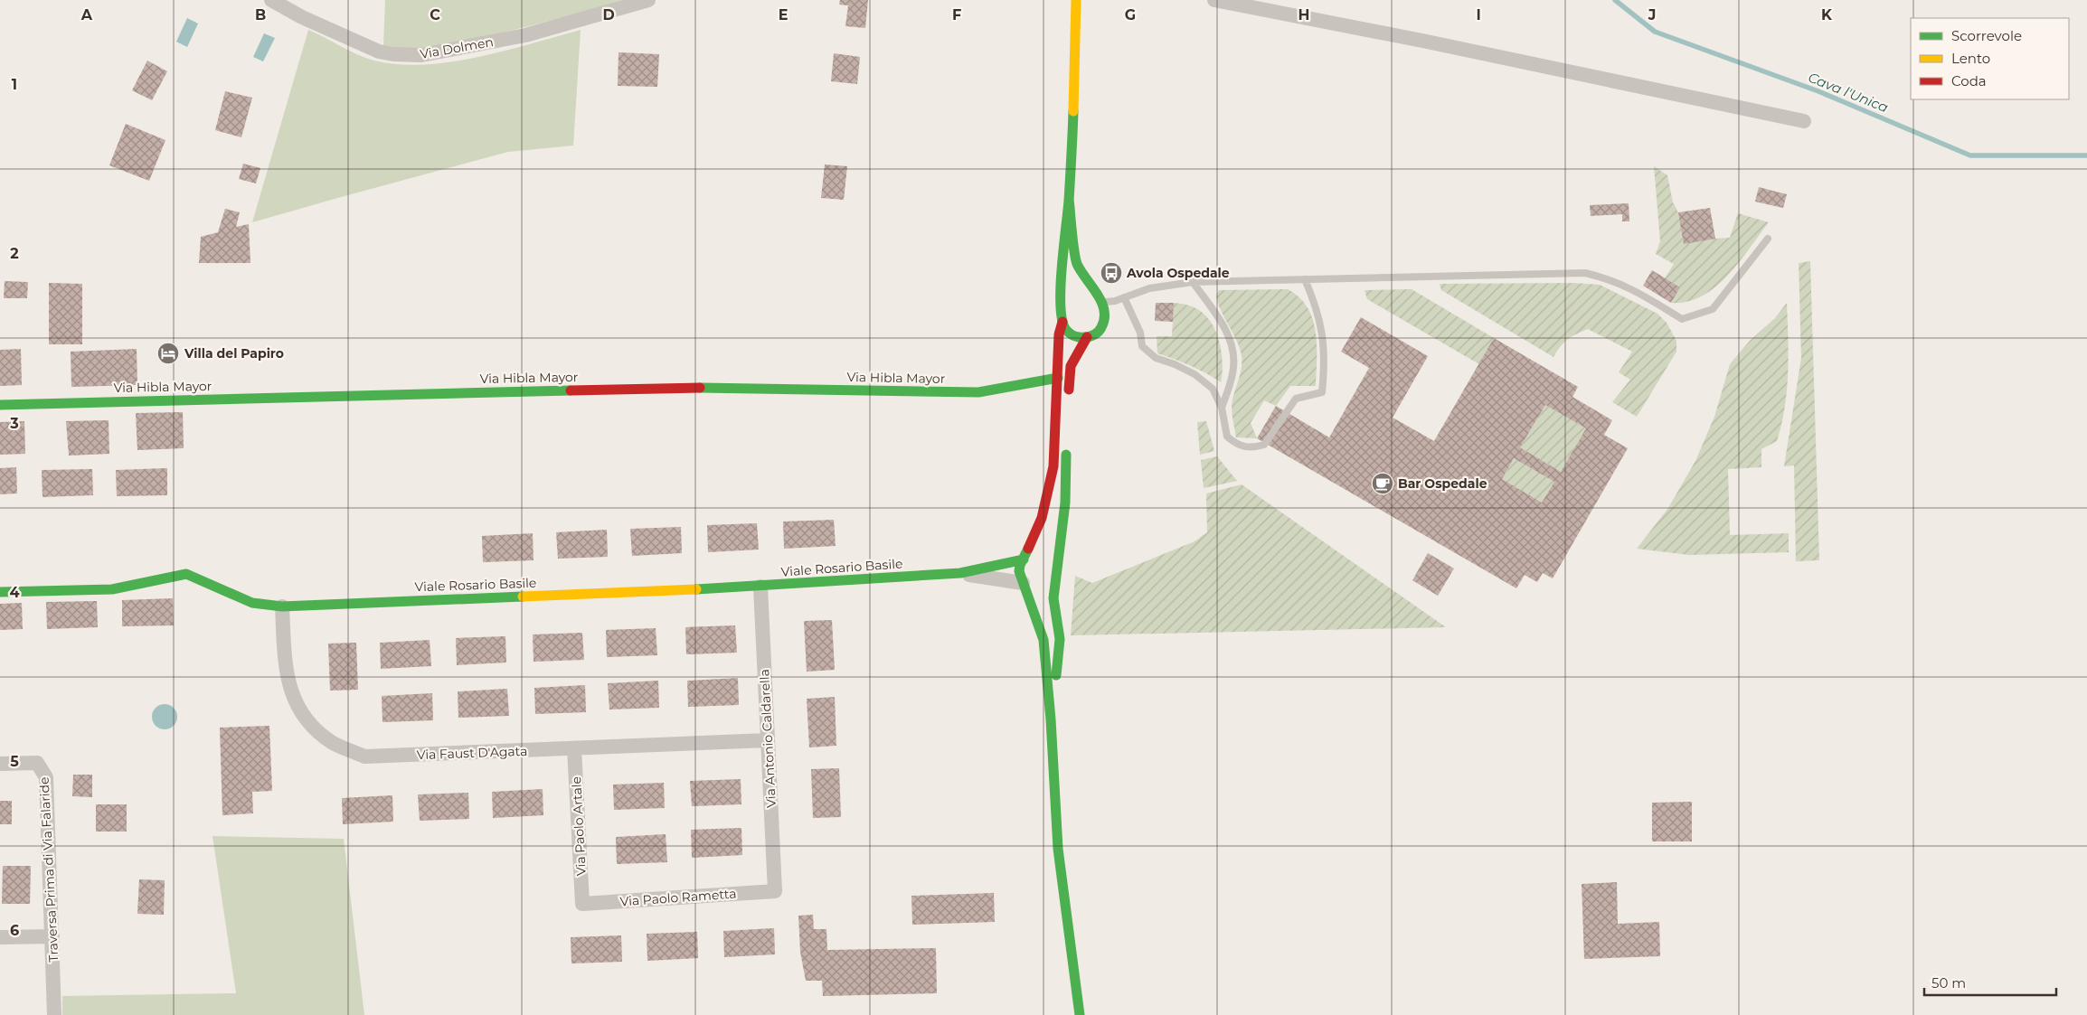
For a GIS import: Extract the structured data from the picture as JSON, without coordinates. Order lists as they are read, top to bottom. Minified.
{"streets":{"street":["Via Dolmen","Via Hibla Mayor","Viale Rosario Basile","Via Antonio Caldarella","Via Faust D'Agata","Via Paolo Artale","Traversa Prima di Via Falaride","Via Paolo Rametta"]},"crossings":[["Viale Rosario Basile","Via Antonio Caldarella"],["Viale Rosario Basile","Via Faust D'Agata"],["Via Antonio Caldarella","Via Faust D'Agata"],["Via Antonio Caldarella","Via Paolo Rametta"],["Via Faust D'Agata","Via Paolo Artale"],["Via Paolo Artale","Via Paolo Rametta"]],"water":["Cava l'Unica"],"places":{"bus stop":["Avola Ospedale"],"hotel":["Villa del Papiro"],"cafe":["Bar Ospedale"]},"legend":["Scorrevole","Lento","Coda"],"scale_bar":"50 m","grid":{"columns":["A","B","C","D","E","F","G","H","I","J","K"],"rows":["1","2","3","4","5","6"]}}
